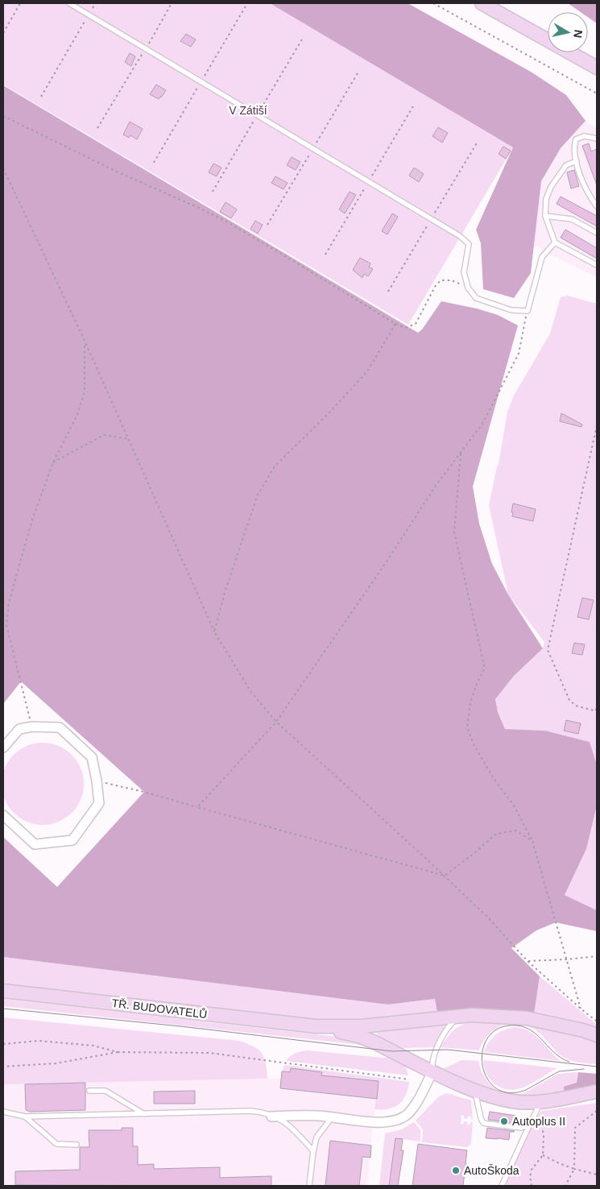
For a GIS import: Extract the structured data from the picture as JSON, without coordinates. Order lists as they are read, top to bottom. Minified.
{"streets":{"street":["TŘ. BUDOVATELŮ"]},"parks":["V Zátiší"],"places":["Autoplus II","AutoŠkoda"],"north":"right"}
